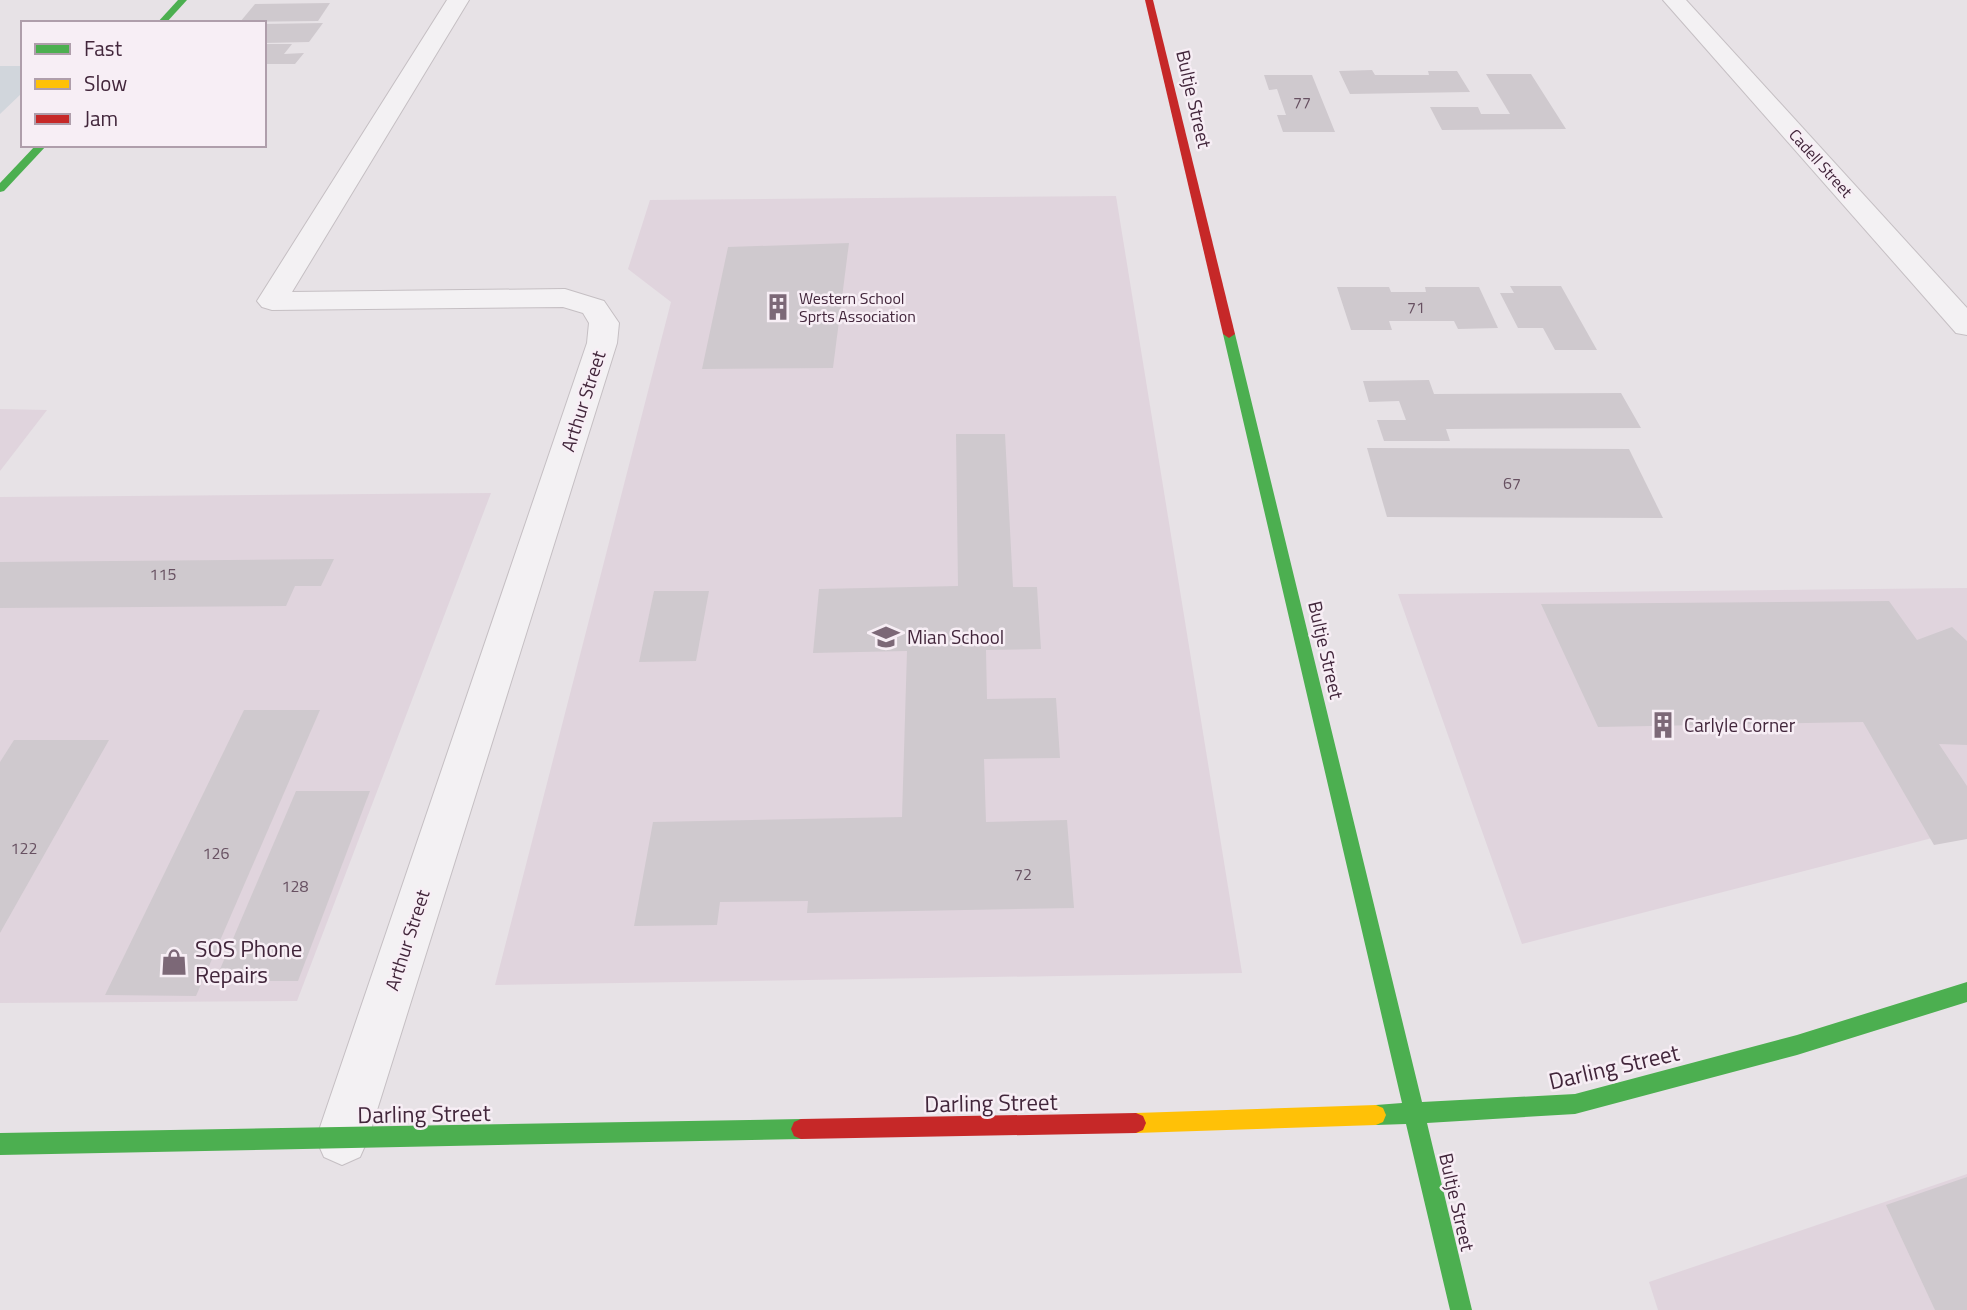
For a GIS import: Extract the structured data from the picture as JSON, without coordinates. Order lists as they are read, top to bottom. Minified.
{"streets":{"street":["Bultje Street","Cadell Street","Arthur Street","Darling Street"]},"crossings":[["Bultje Street","Darling Street"],["Arthur Street","Darling Street"]],"places":{"building":["Western School Sprts Association","Carlyle Corner"],"school or university":["Mian School"],"shop":["SOS Phone Repairs"]},"house_numbers":["77","71","67","115","122","126","72","128"],"legend":["Fast","Slow","Jam"]}
